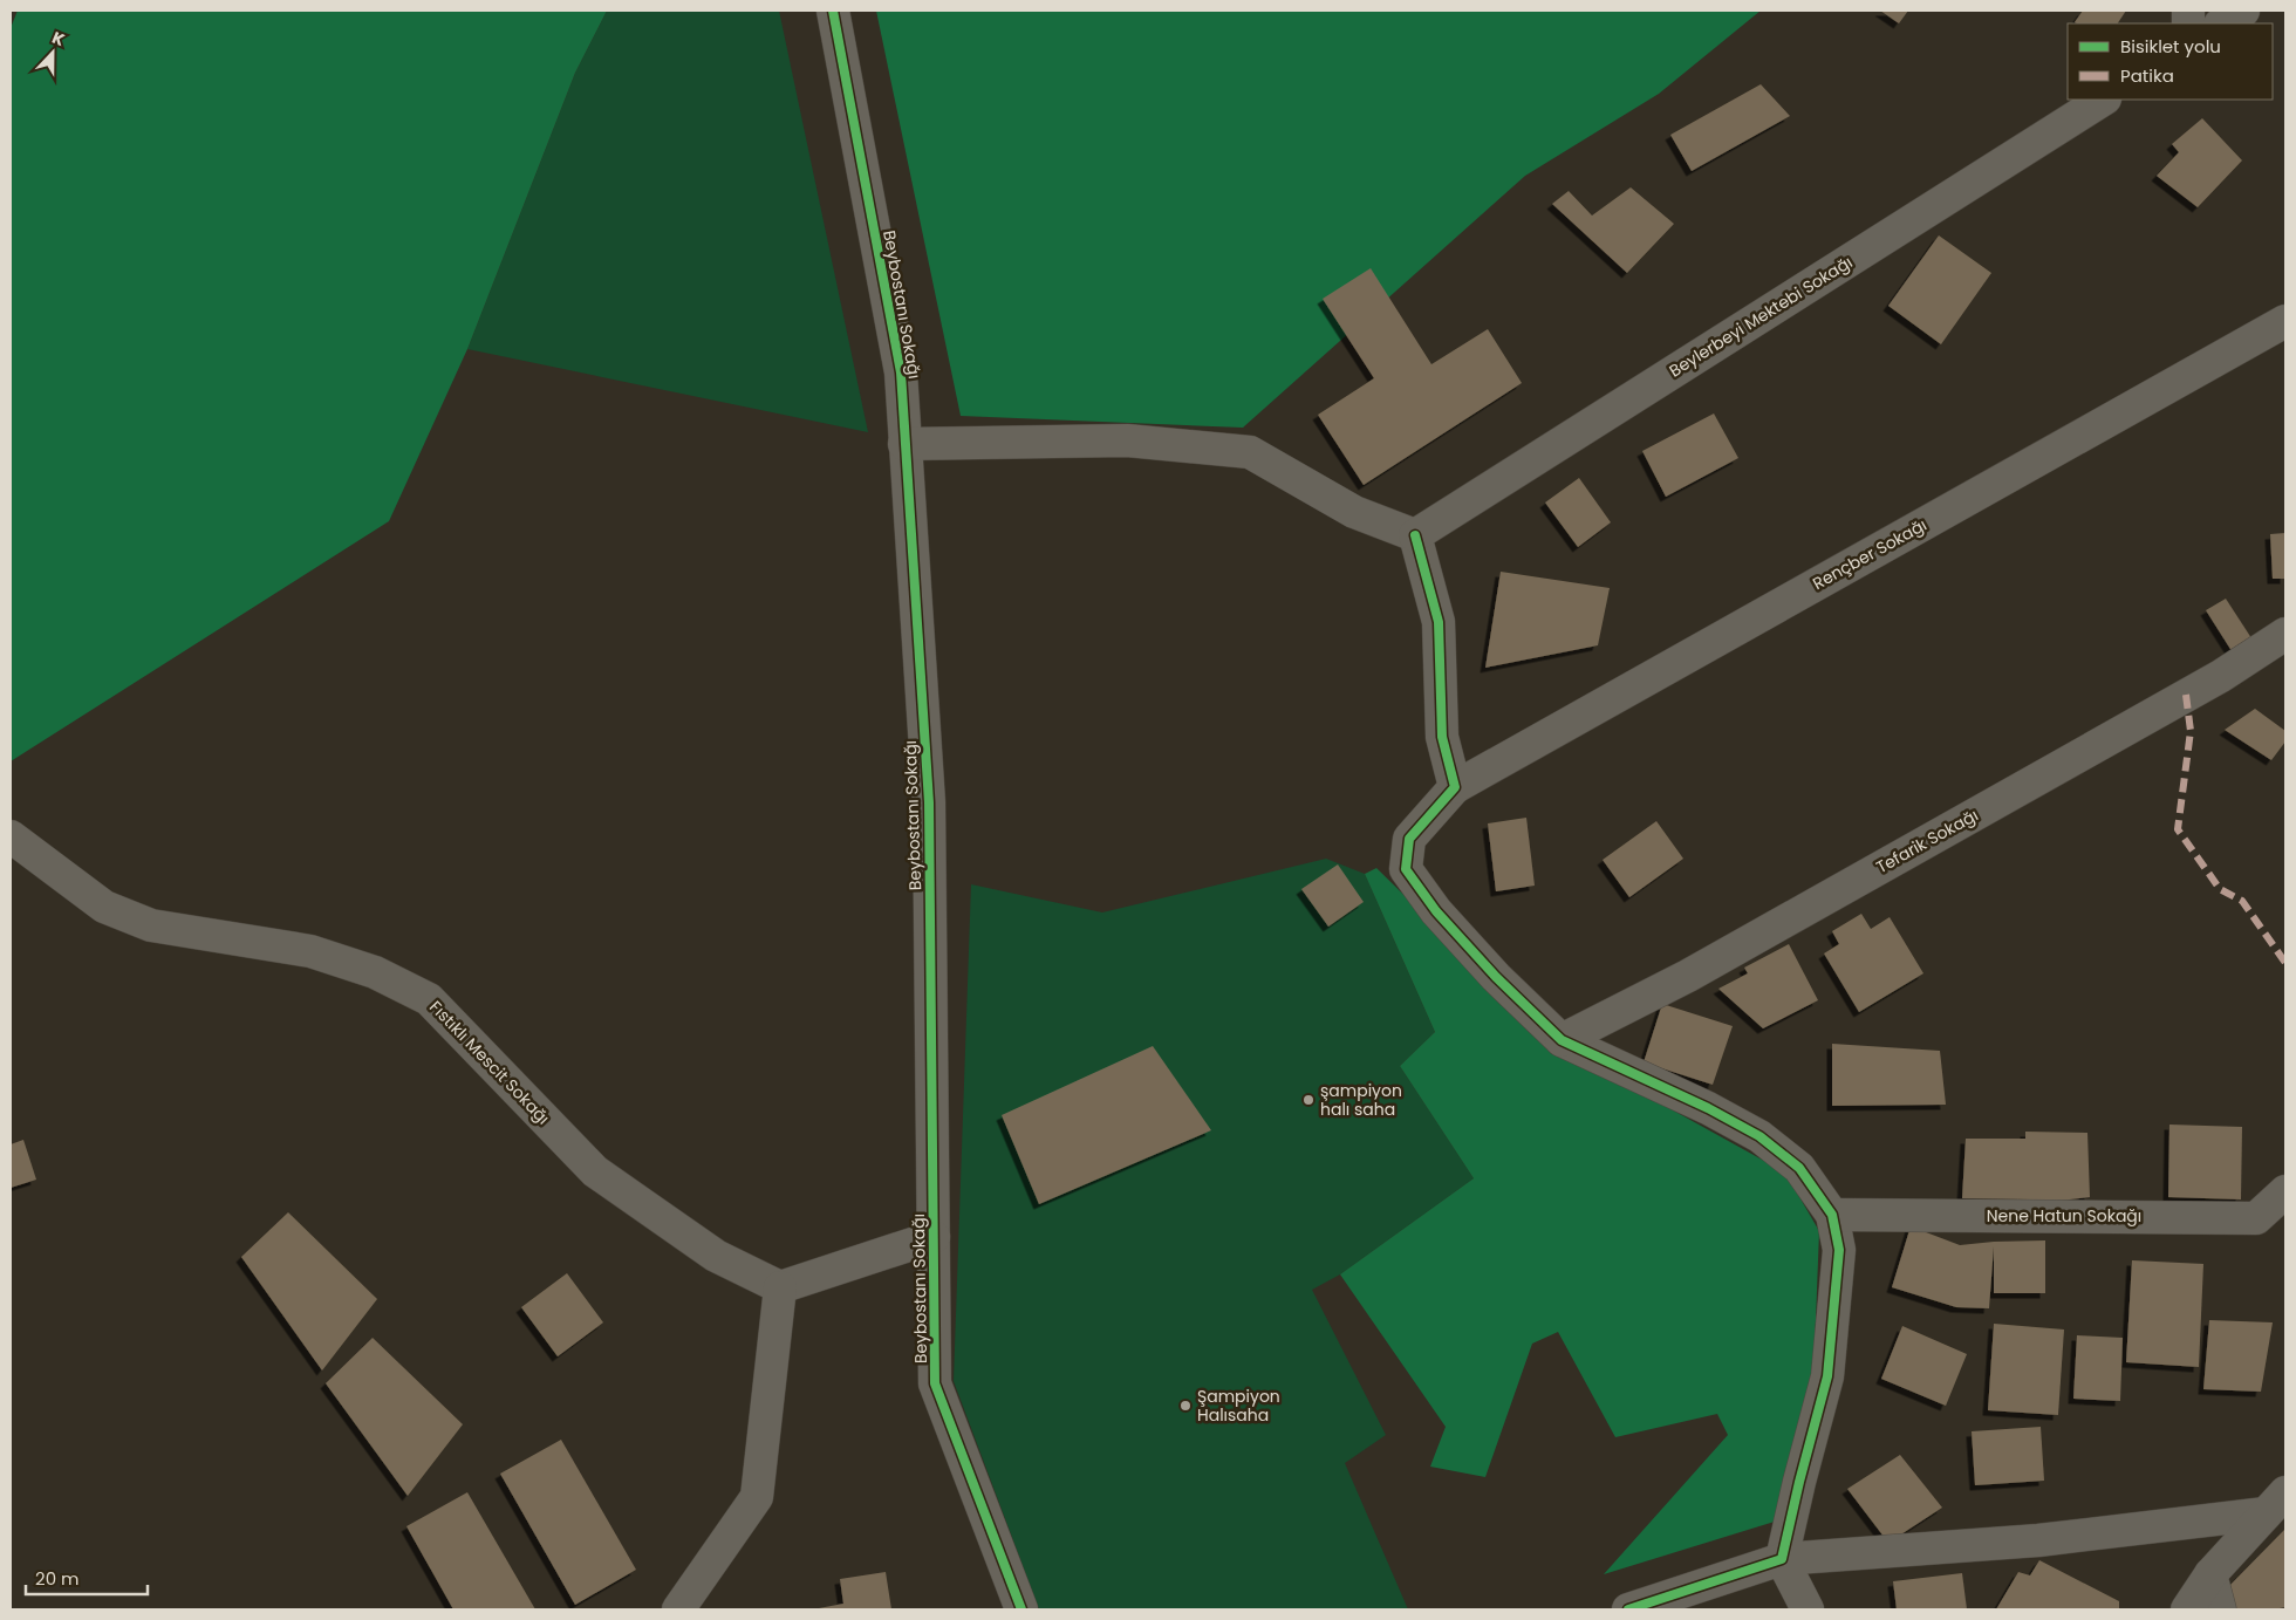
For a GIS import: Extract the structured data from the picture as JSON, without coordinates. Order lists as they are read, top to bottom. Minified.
{"streets":{"street":["Beybostanı Sokağı","Beylerbeyi Mektebi Sokağı","Rençber Sokağı","Tefarik Sokağı","Fıstıklı Mescit Sokağı","Nene Hatun Sokağı"]},"crossings":[["Rençber Sokağı","Tefarik Sokağı"],["Rençber Sokağı","Nene Hatun Sokağı"]],"places":["şampiyon halı saha","Şampiyon Halısaha"],"legend":["Bisiklet yolu","Patika"],"scale_bar":"20 m","north":"top"}
